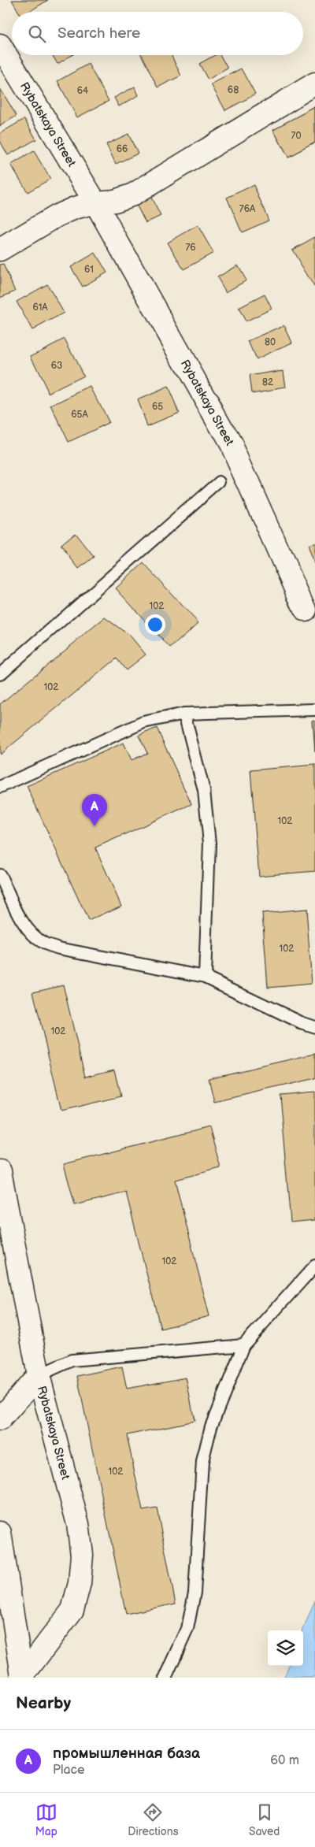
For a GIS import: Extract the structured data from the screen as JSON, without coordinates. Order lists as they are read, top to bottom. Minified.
{"streets":{"street":["Rybatskaya Street"]},"house_numbers":["68","64","70","66","76А","76","61","61А","80","63","82","65","65А","102","102","102","102","102","102","102"],"page":{"search":"Search here","pins":"A","heading":"Nearby","list":[{"mark":"A","name":"промышленная база","note":"Place","value":"60 m"}],"nav":["Map","Directions","Saved"]}}
